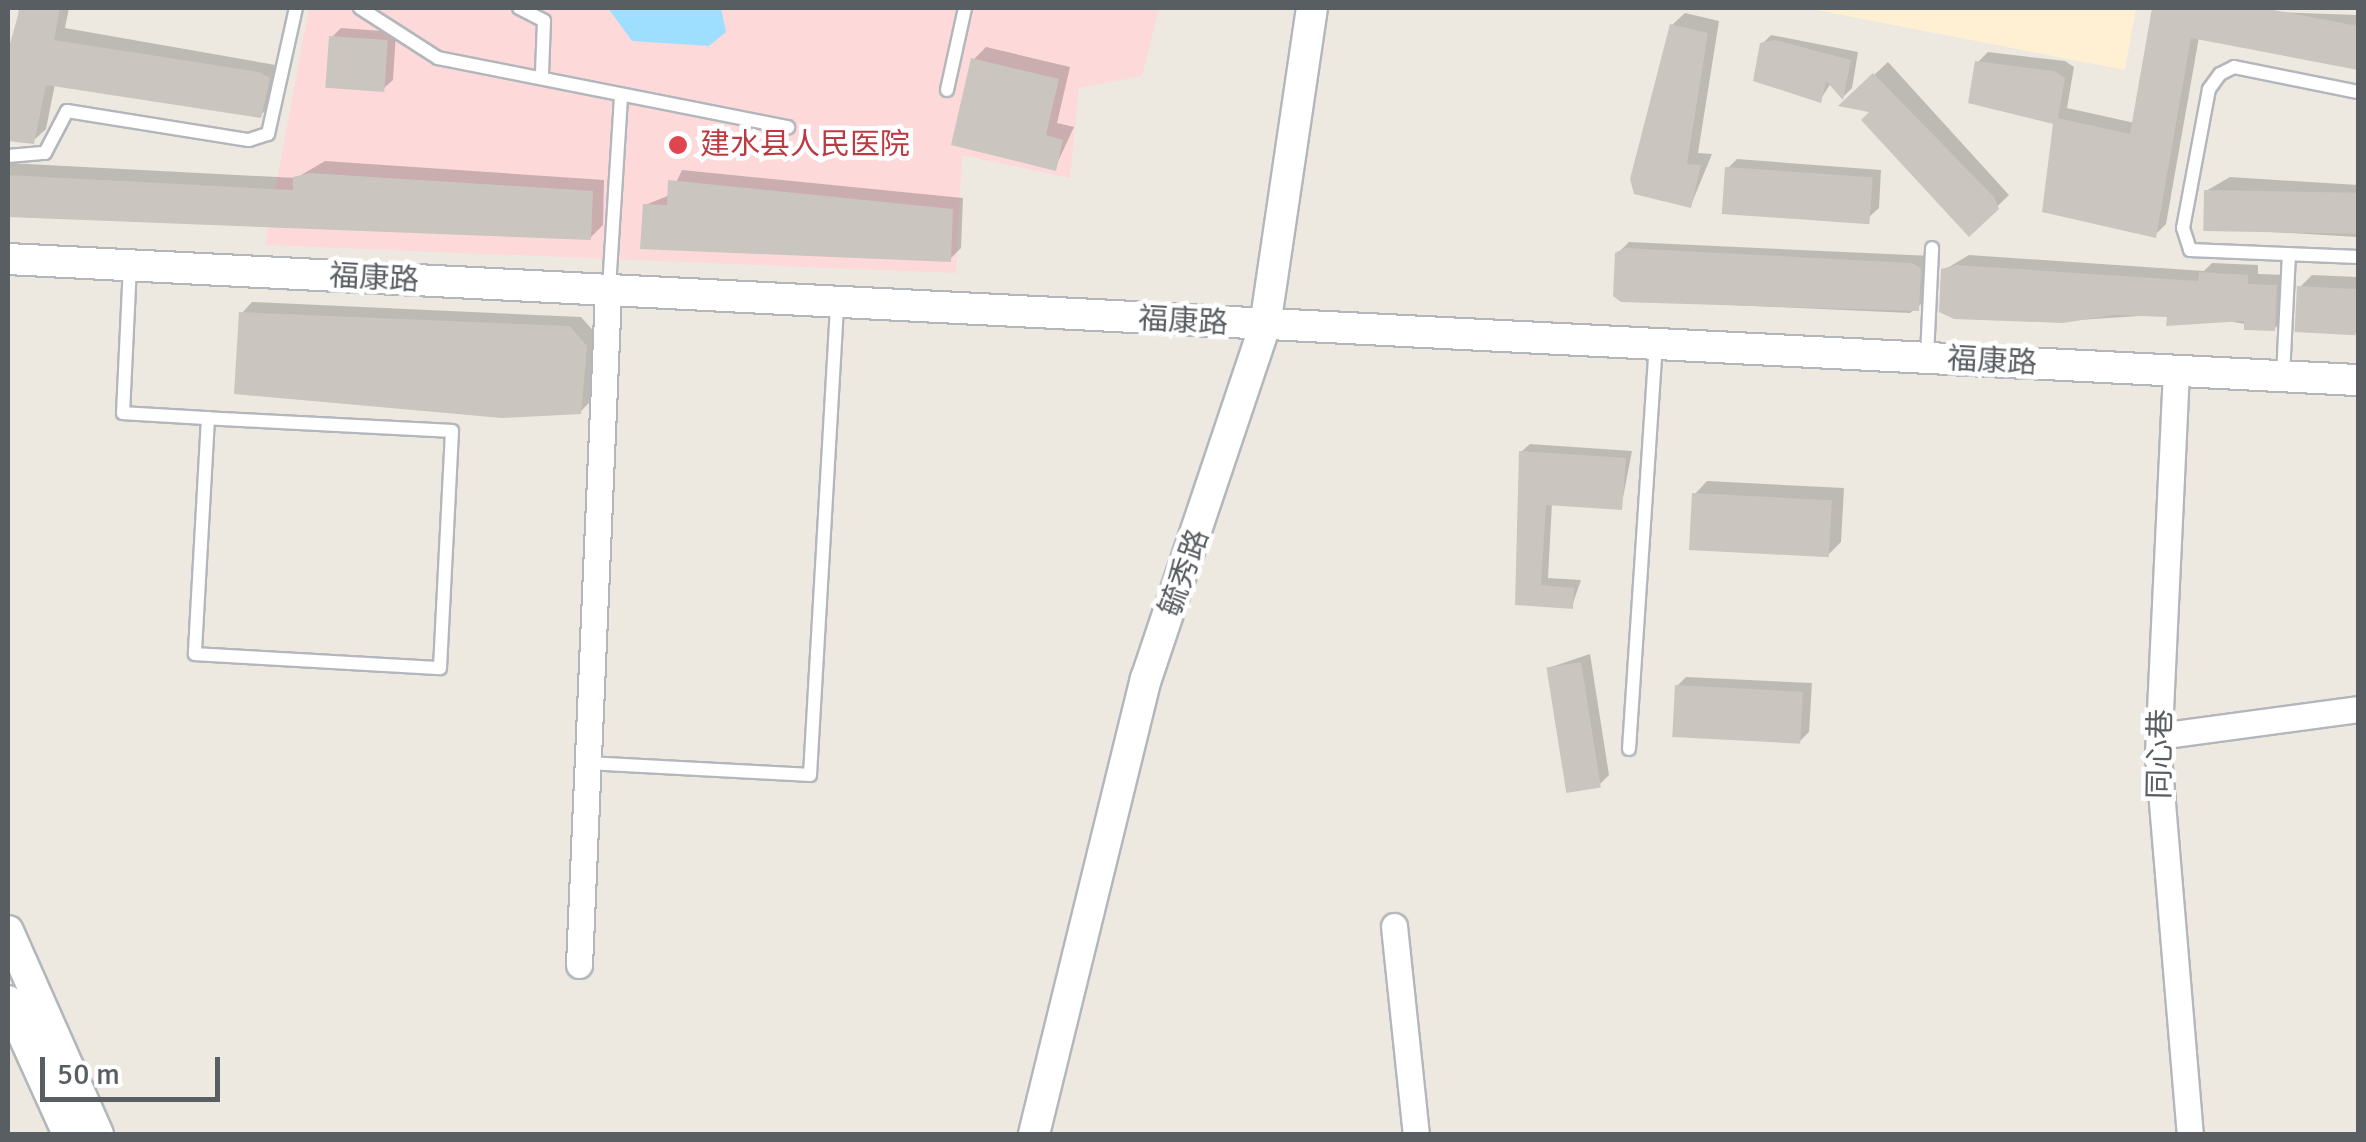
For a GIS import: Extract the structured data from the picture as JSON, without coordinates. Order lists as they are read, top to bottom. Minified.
{"streets":{"street":["福康路","毓秀路","同心巷"]},"crossings":[["福康路","毓秀路"],["福康路","同心巷"]],"places":["建水县人民医院"],"scale_bar":"50 m"}
